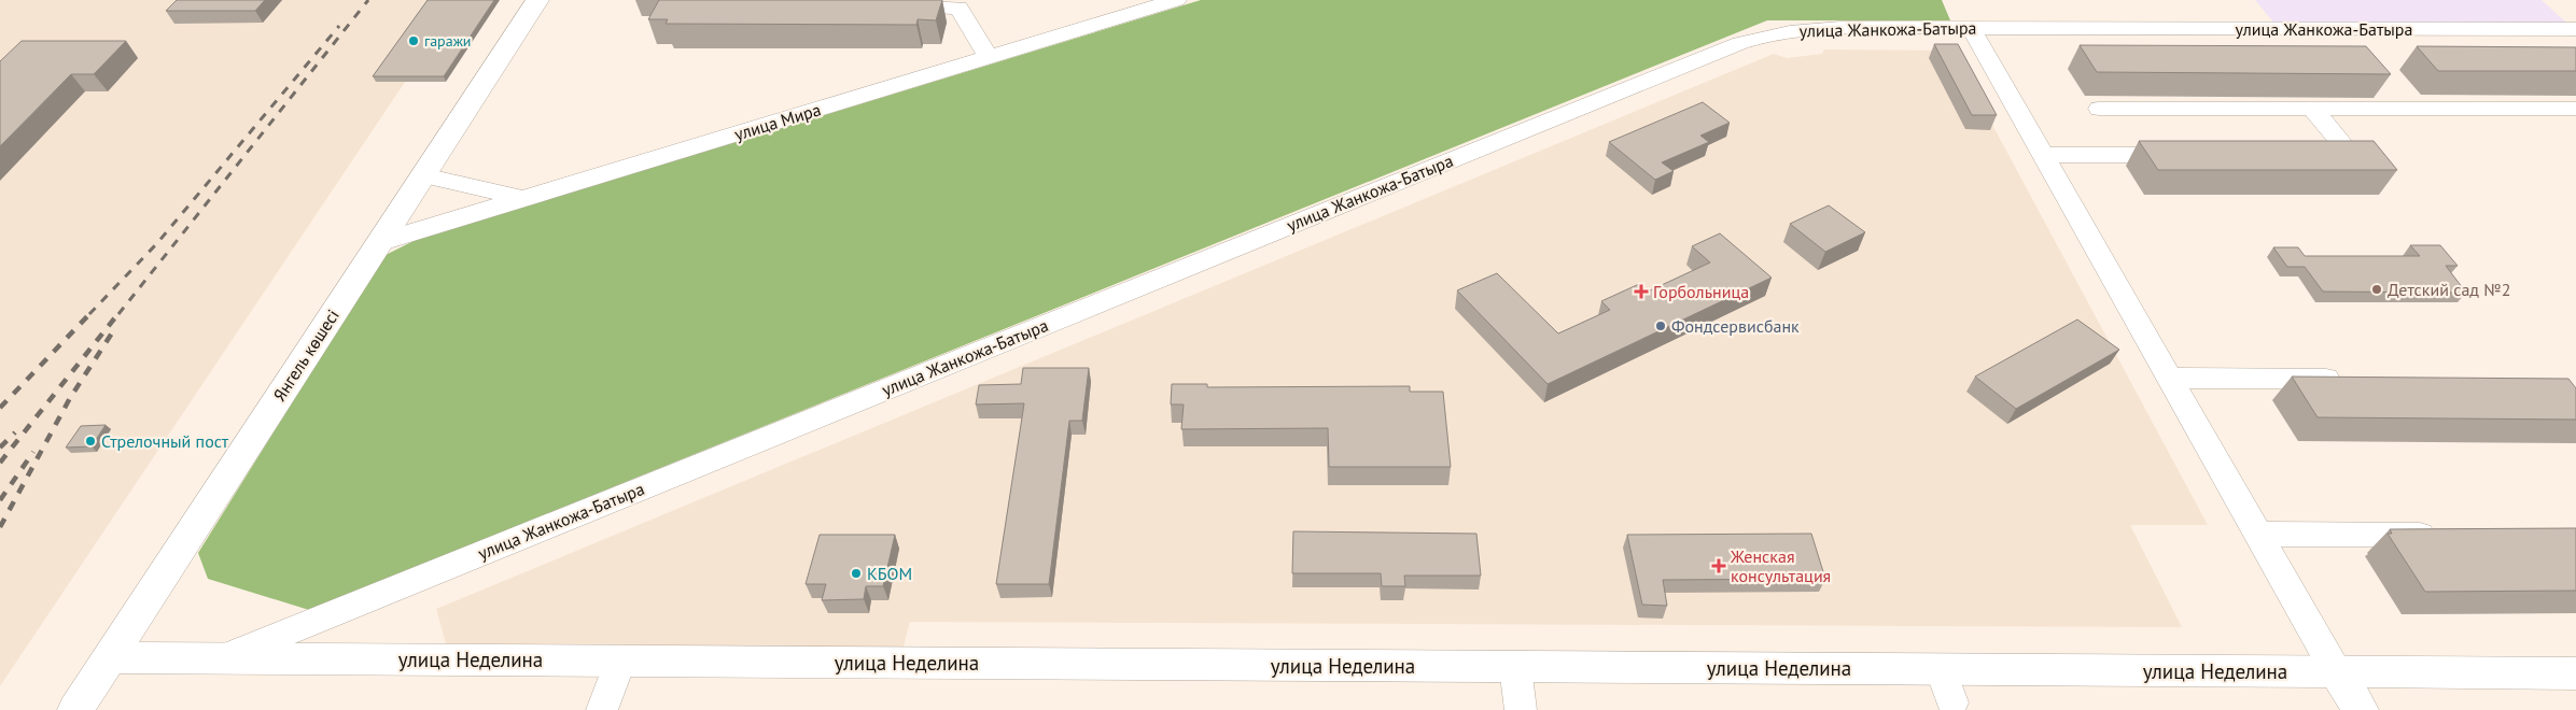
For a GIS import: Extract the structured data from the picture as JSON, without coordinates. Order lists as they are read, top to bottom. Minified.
{"streets":{"street":["улица Жанкожа-Батыра","улица Мира","Янгель көшесі","улица Неделина"]},"crossings":[["улица Жанкожа-Батыра","улица Неделина"],["улица Мира","Янгель көшесі"],["Янгель көшесі","улица Неделина"]],"places":{"other":["гаражи","Детский сад №2","Фондсервисбанк","Стрелочный пост","КБОМ"],"health":["Горбольница","Женская консультация"]}}
